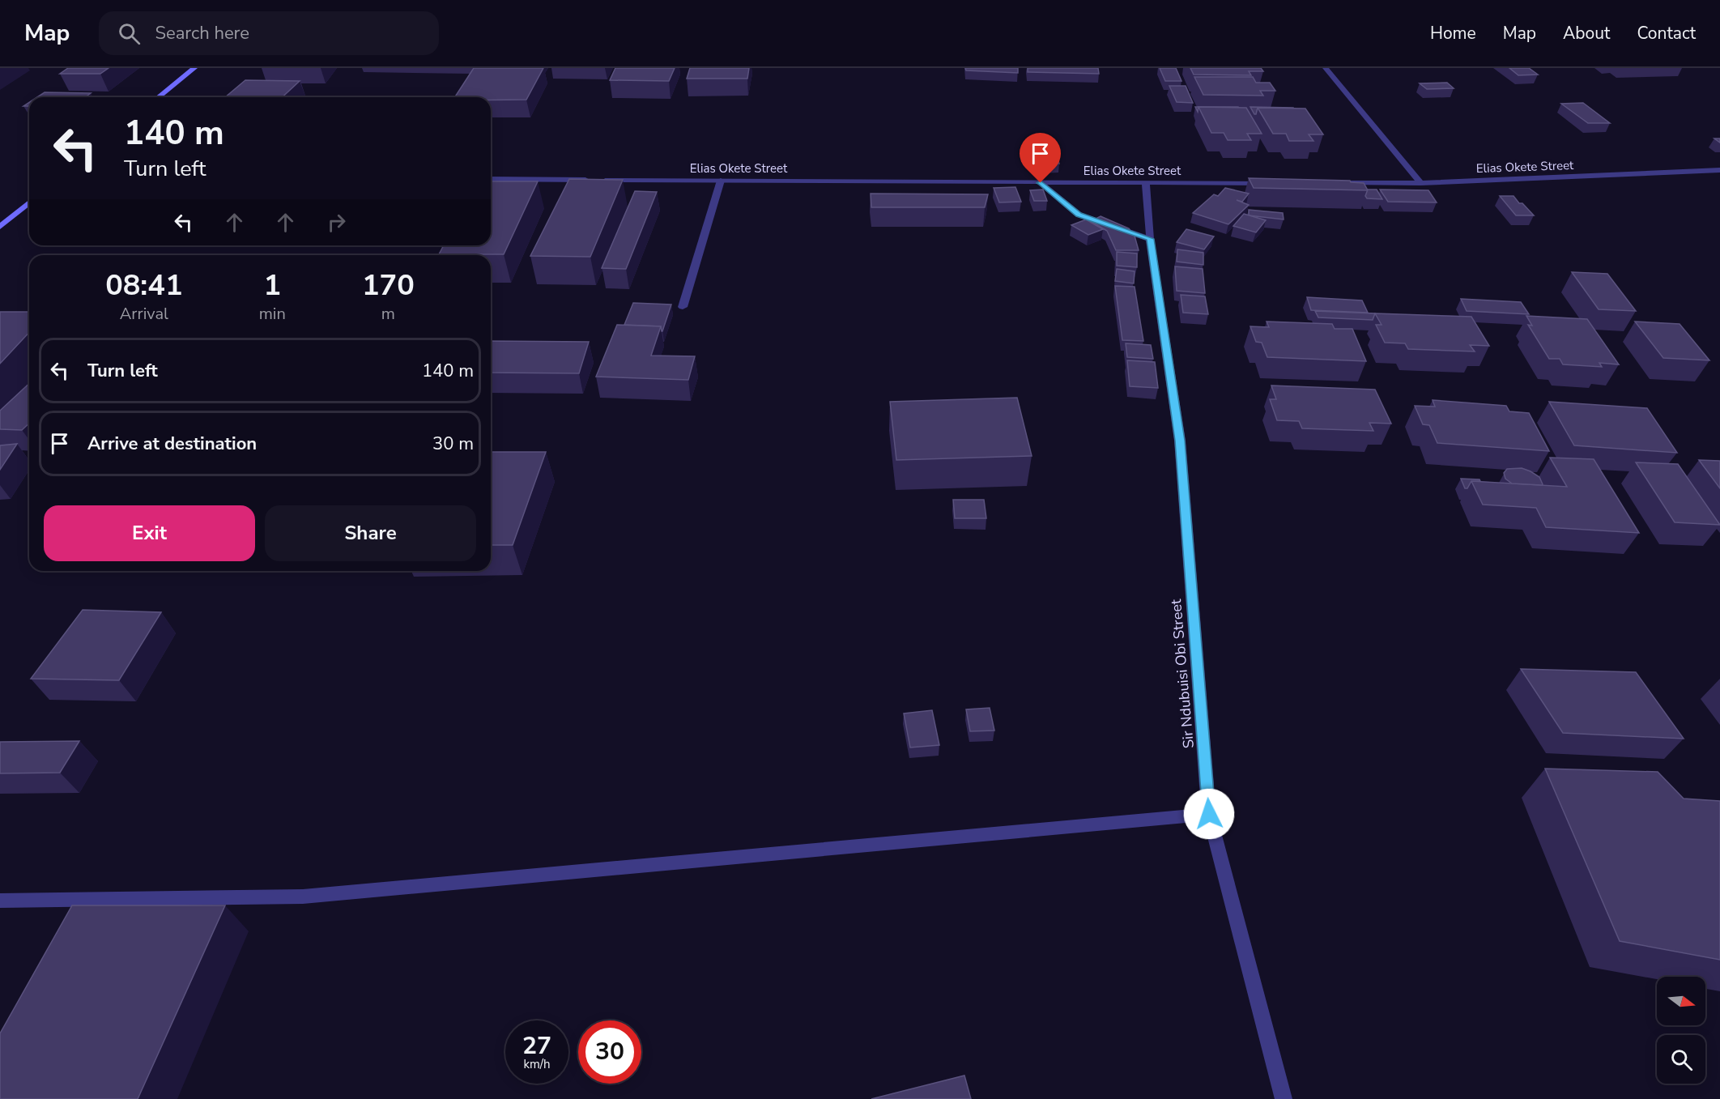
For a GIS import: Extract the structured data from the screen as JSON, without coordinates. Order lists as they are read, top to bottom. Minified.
{"streets":{"street":["Elias Okete Street","Sir Ndubuisi Obi Street"]},"crossings":[["Elias Okete Street","Sir Ndubuisi Obi Street"]],"north":"right","page":{"header":"Map","search":"Search here","nav":["Home","Map","About","Contact"],"turn":["140 m","Turn left"],"eta":["08:41","Arrival","1","min","170","m"],"list":[{"name":"Turn left","value":"140 m"},{"name":"Arrive at destination","value":"30 m"}],"buttons":["Exit","Share"],"speed":"27 km/h","limit":"30"}}
